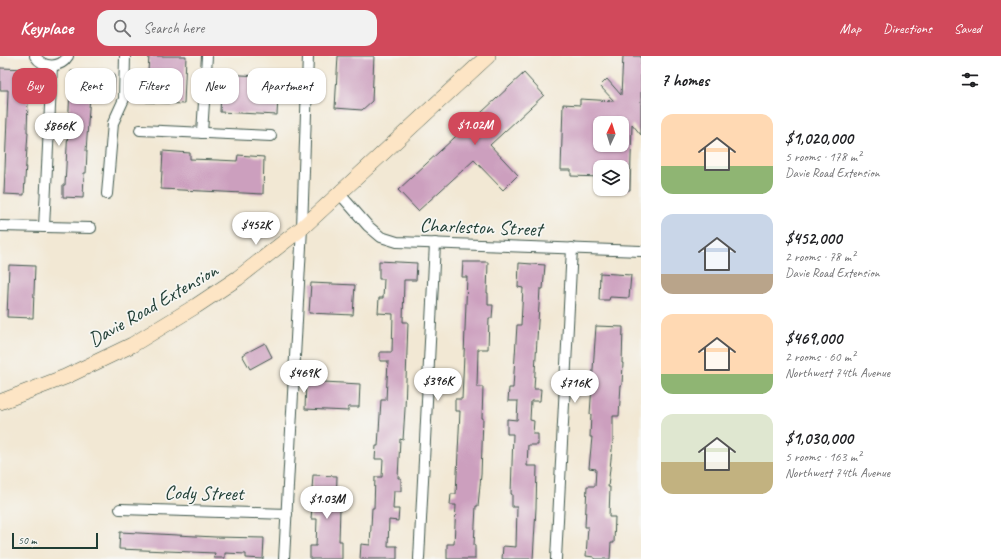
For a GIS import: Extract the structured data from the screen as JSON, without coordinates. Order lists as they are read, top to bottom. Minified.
{"streets":{"main road":["Davie Road Extension"],"street":["Charleston Street","Cody Street"]},"crossings":[["Charleston Street","Davie Road Extension"]],"scale_bar":"50 m","north":"top","page":{"header":"Keyplace","search":"Search here","nav":["Map","Directions","Saved"],"heading":"7 homes","chip":["Buy","Rent","Filters","New","Apartment"],"list":[{"name":"$1,020,000","note":"5 rooms · 178 m² · Davie Road Extension"},{"name":"$452,000","note":"2 rooms · 78 m² · Davie Road Extension"},{"name":"$469,000","note":"2 rooms · 60 m² · Northwest 74th Avenue"},{"name":"$1,030,000","note":"5 rooms · 163 m² · Northwest 74th Avenue"}],"price":["$1.02M","$866K","$452K","$469K","$396K","$716K","$1.03M"],"scale":"50 m"}}
